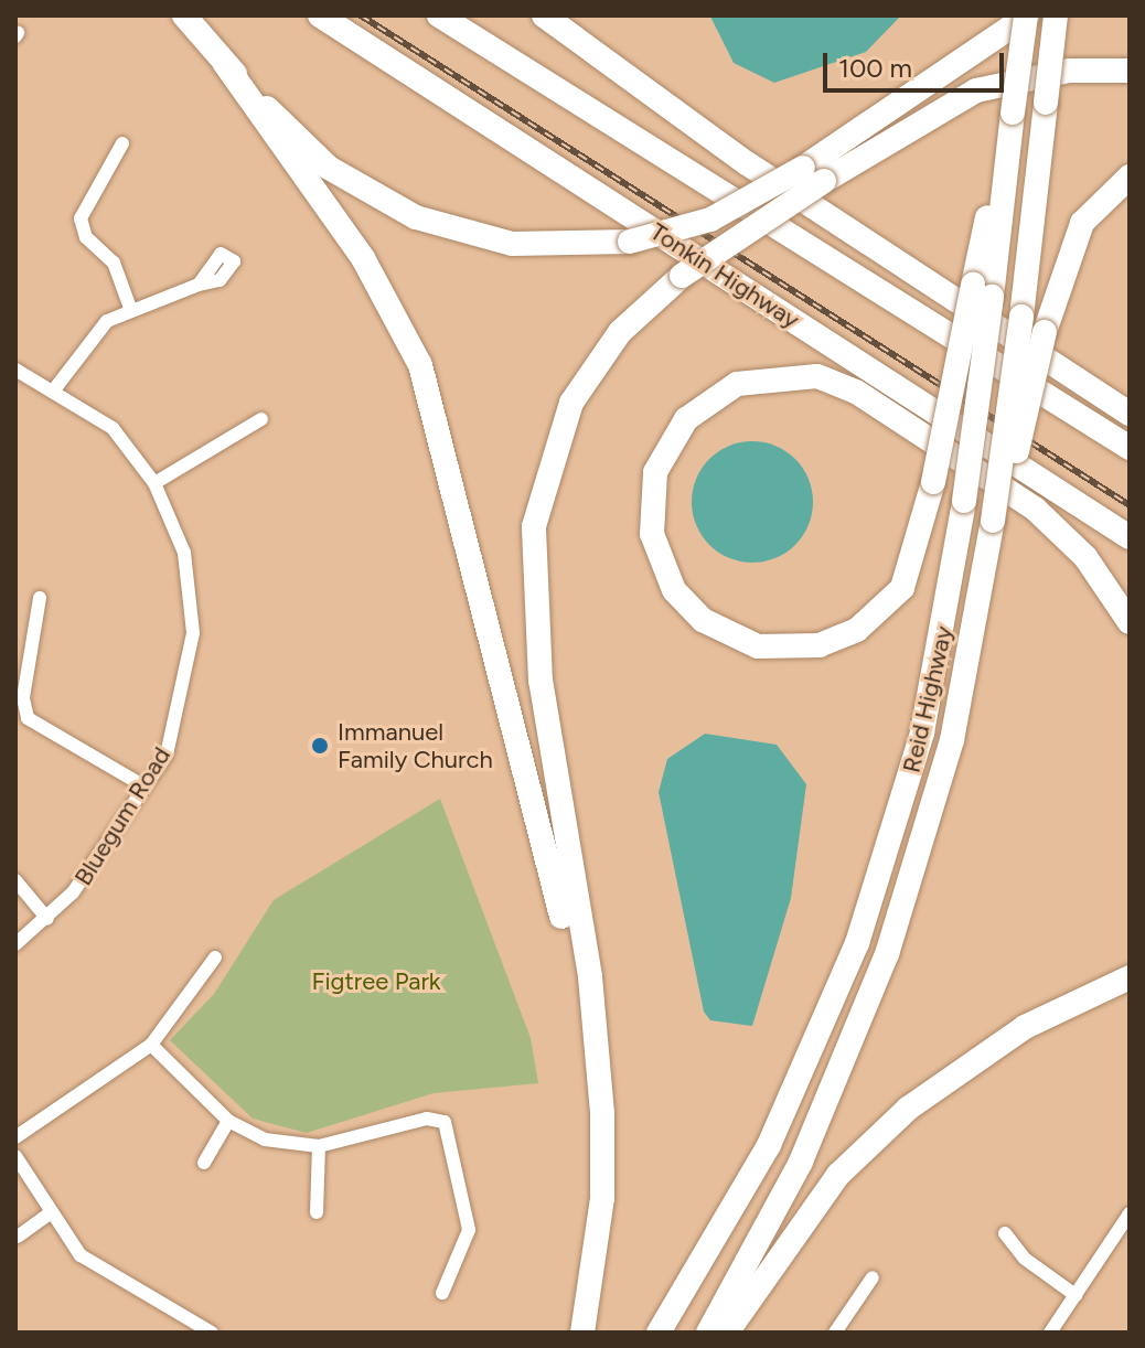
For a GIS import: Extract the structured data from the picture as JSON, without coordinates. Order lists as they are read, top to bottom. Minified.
{"streets":{"highway":["Tonkin Highway","Reid Highway"],"street":["Bluegum Road"]},"parks":["Figtree Park"],"places":["Immanuel Family Church"],"scale_bar":"100 m"}
